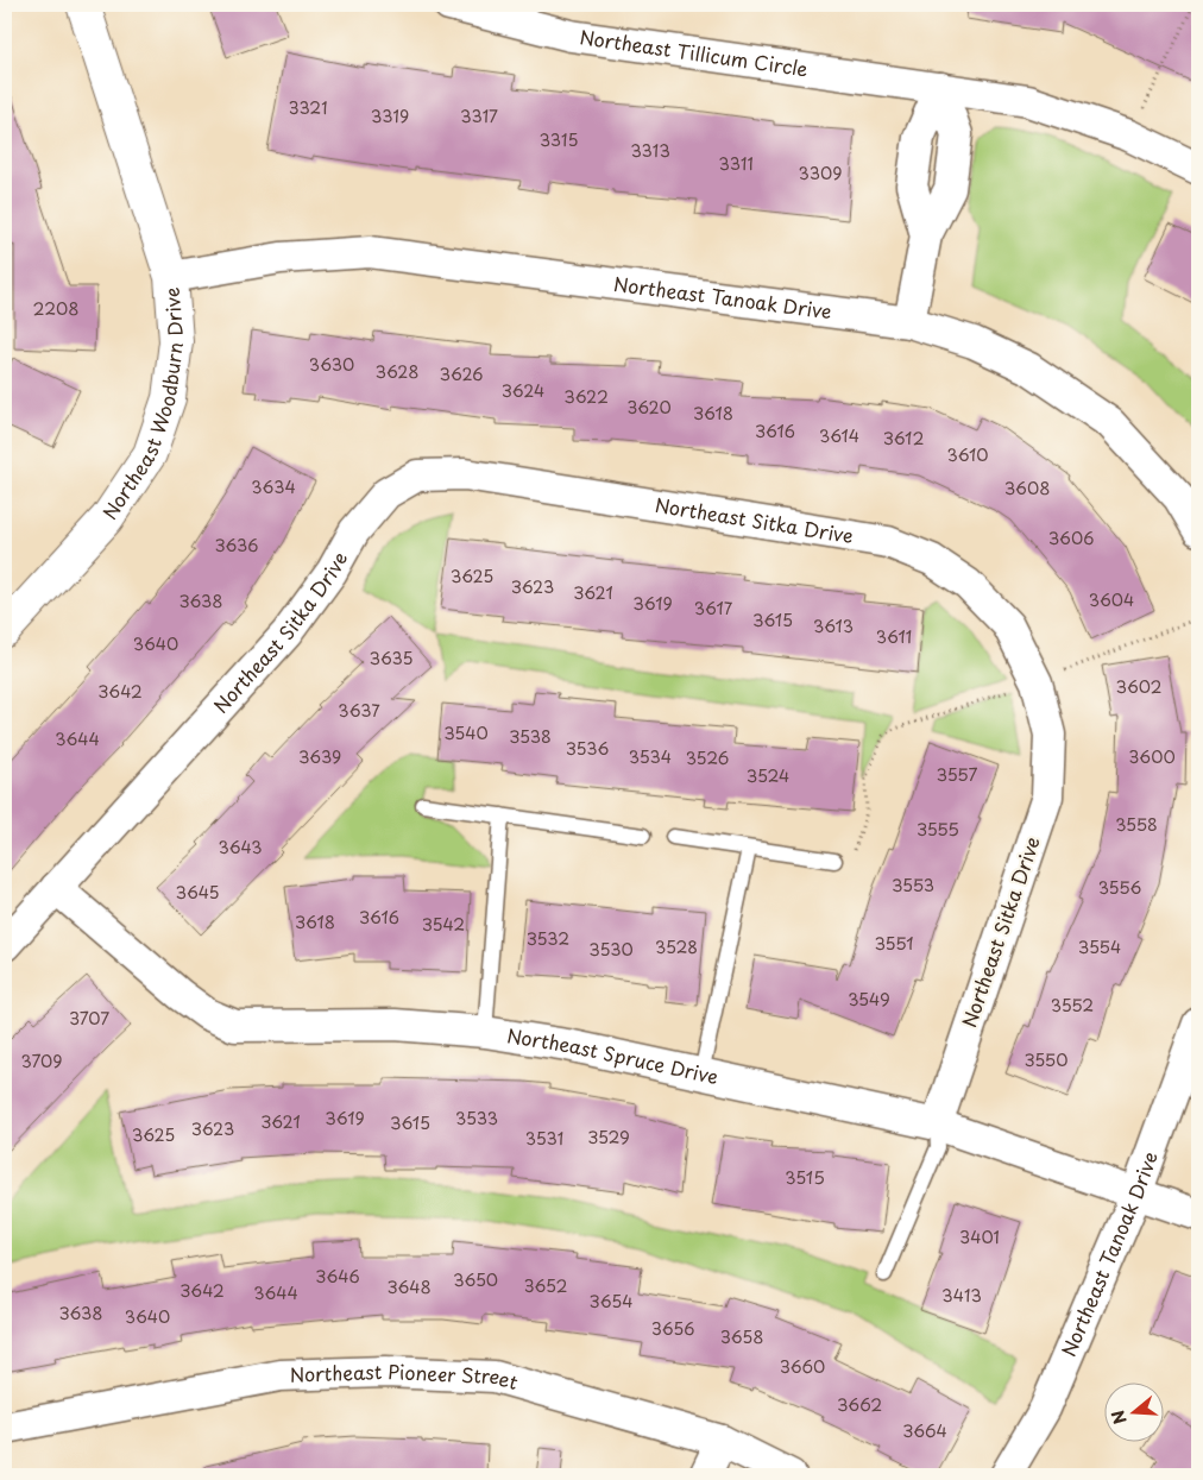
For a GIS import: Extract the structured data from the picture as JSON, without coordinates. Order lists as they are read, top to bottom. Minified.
{"streets":{"street":["Northeast Tillicum Circle","Northeast Tanoak Drive","Northeast Woodburn Drive","Northeast Sitka Drive","Northeast Spruce Drive","Northeast Pioneer Street"]},"crossings":[["Northeast Tanoak Drive","Northeast Woodburn Drive"],["Northeast Tanoak Drive","Northeast Spruce Drive"],["Northeast Sitka Drive","Northeast Spruce Drive"]],"house_numbers":["3321","3319","3317","3315","3313","3311","3309","2208","3630","3628","3626","3624","3622","3620","3618","3616","3614","3612","3610","3634","3608","3606","3636","3625","3623","3621","3604","3638","3619","3617","3615","3613","3611","3640","3635","3602","3642","3637","3540","3538","3644","3536","3639","3534","3600","3526","3557","3524","3558","3555","3643","3553","3556","3645","3616","3618","3542","3532","3551","3528","3554","3530","3549","3552","3707","3550","3709","3619","3533","3621","3615","3623","3625","3529","3531","3515","3401","3646","3650","3652","3648","3642","3644","3413","3654","3638","3640","3656","3658","3660","3662","3664"],"north":"left"}
